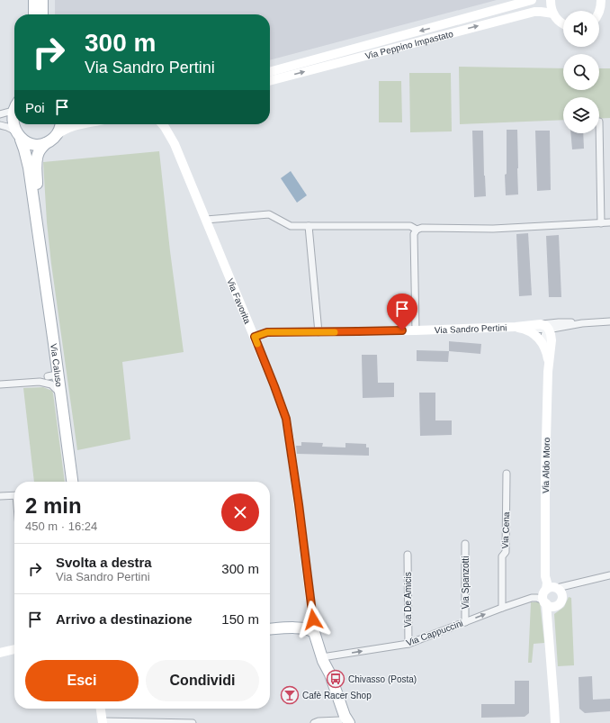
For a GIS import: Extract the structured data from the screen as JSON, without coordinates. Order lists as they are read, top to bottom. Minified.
{"streets":{"main road":["Via Caluso"],"street":["Via Peppino Impastato","Via Favorita","Via Sandro Pertini","Via Aldo Moro","Via Cena","Via Spanzotti","Via De Amicis","Via Cappuccini"]},"crossings":[["Via Favorita","Via Sandro Pertini"],["Via Cena","Via Cappuccini"],["Via Spanzotti","Via Cappuccini"],["Via De Amicis","Via Cappuccini"]],"one_way":["Via Cappuccini"],"places":{"bus stop":["Chivasso (Posta)"],"bar":["Cafè Racer Shop"]},"page":{"turn":["300 m","Via Sandro Pertini"],"then":"Poi","heading":["2 min","450 m · 16:24"],"list":[{"name":"Svolta a destra","note":"Via Sandro Pertini","value":"300 m"},{"name":"Arrivo a destinazione","value":"150 m"}],"buttons":["Esci","Condividi"]}}
